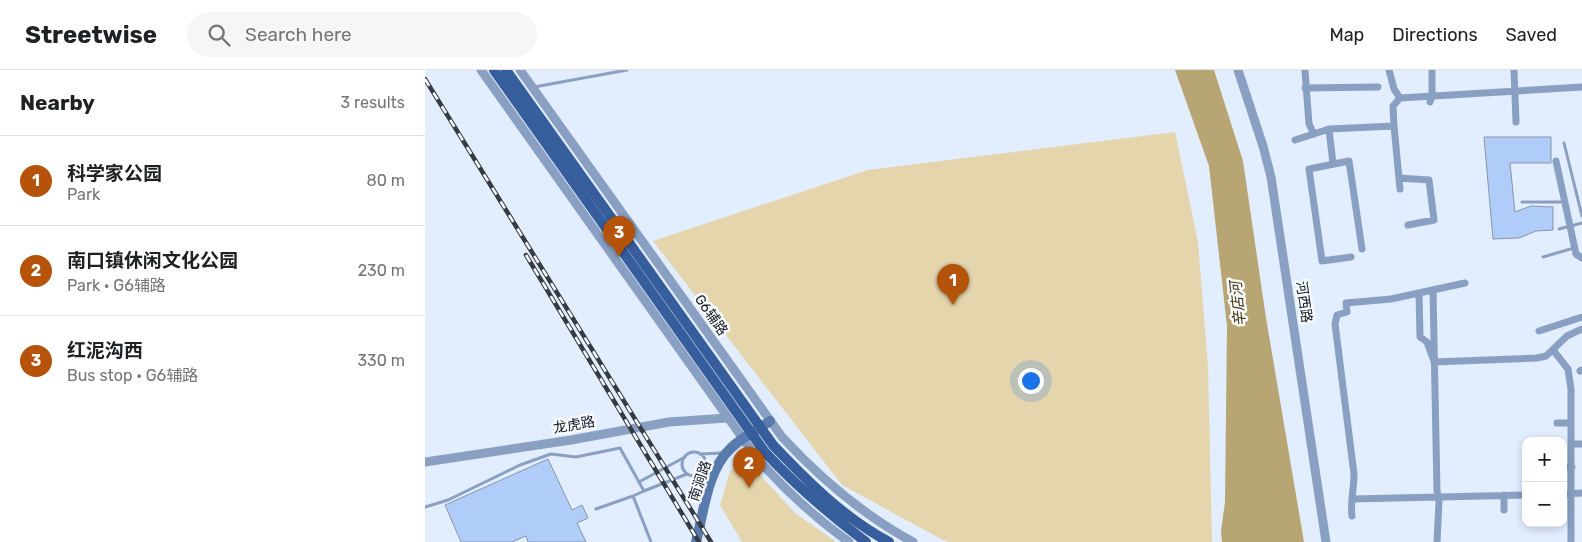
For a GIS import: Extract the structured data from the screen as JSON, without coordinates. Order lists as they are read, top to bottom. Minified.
{"streets":{"main road":["G6辅路","南涧路"],"street":["河西路","龙虎路"]},"crossings":[["G6辅路","龙虎路"],["G6辅路","南涧路"]],"water":["辛店河"],"page":{"header":"Streetwise","search":"Search here","nav":["Map","Directions","Saved"],"heading":["Nearby","3 results"],"list":[{"mark":"1","name":"科学家公园","note":"Park","value":"80 m"},{"mark":"2","name":"南口镇休闲文化公园","note":"Park · G6辅路","value":"230 m"},{"mark":"3","name":"红泥沟西","note":"Bus stop · G6辅路","value":"330 m"}],"pins":["3","1","2"],"map_buttons":["+","−"]}}
